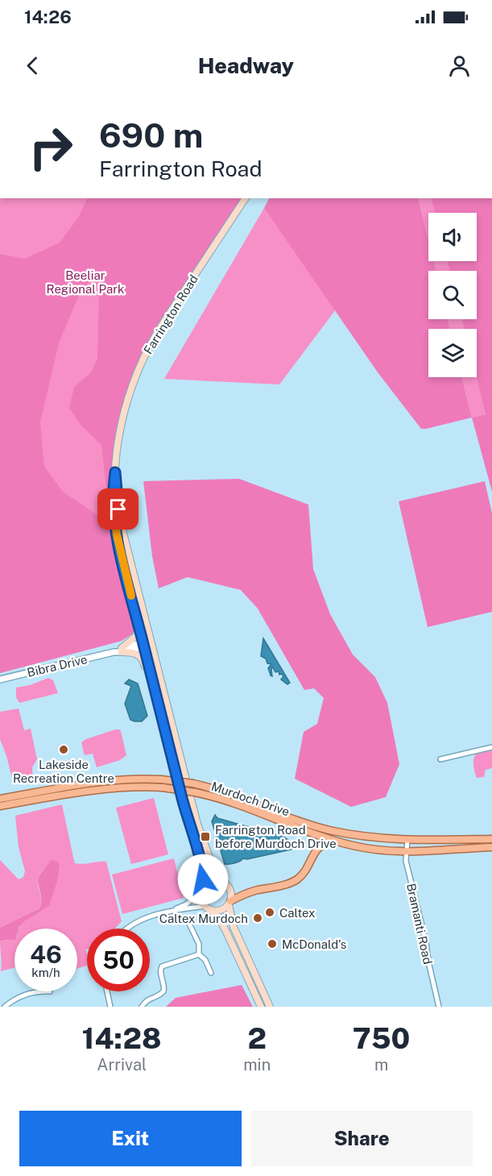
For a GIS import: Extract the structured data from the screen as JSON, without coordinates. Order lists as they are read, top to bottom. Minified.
{"streets":{"main road":["Farrington Road","Murdoch Drive"],"street":["Bibra Drive","Bramanti Road"]},"crossings":[["Farrington Road","Bibra Drive"],["Murdoch Drive","Bramanti Road"]],"parks":["Beeliar Regional Park"],"places":{"other":["Lakeside Recreation Centre","Caltex","Caltex Murdoch","McDonald's"],"transit":["Farrington Road before Murdoch Drive"]},"page":{"status":"14:26","header":"Headway","turn":["690 m","Farrington Road"],"speed":"46 km/h","limit":"50","eta":["14:28","Arrival","2","min","750","m"],"buttons":["Exit","Share"]}}
